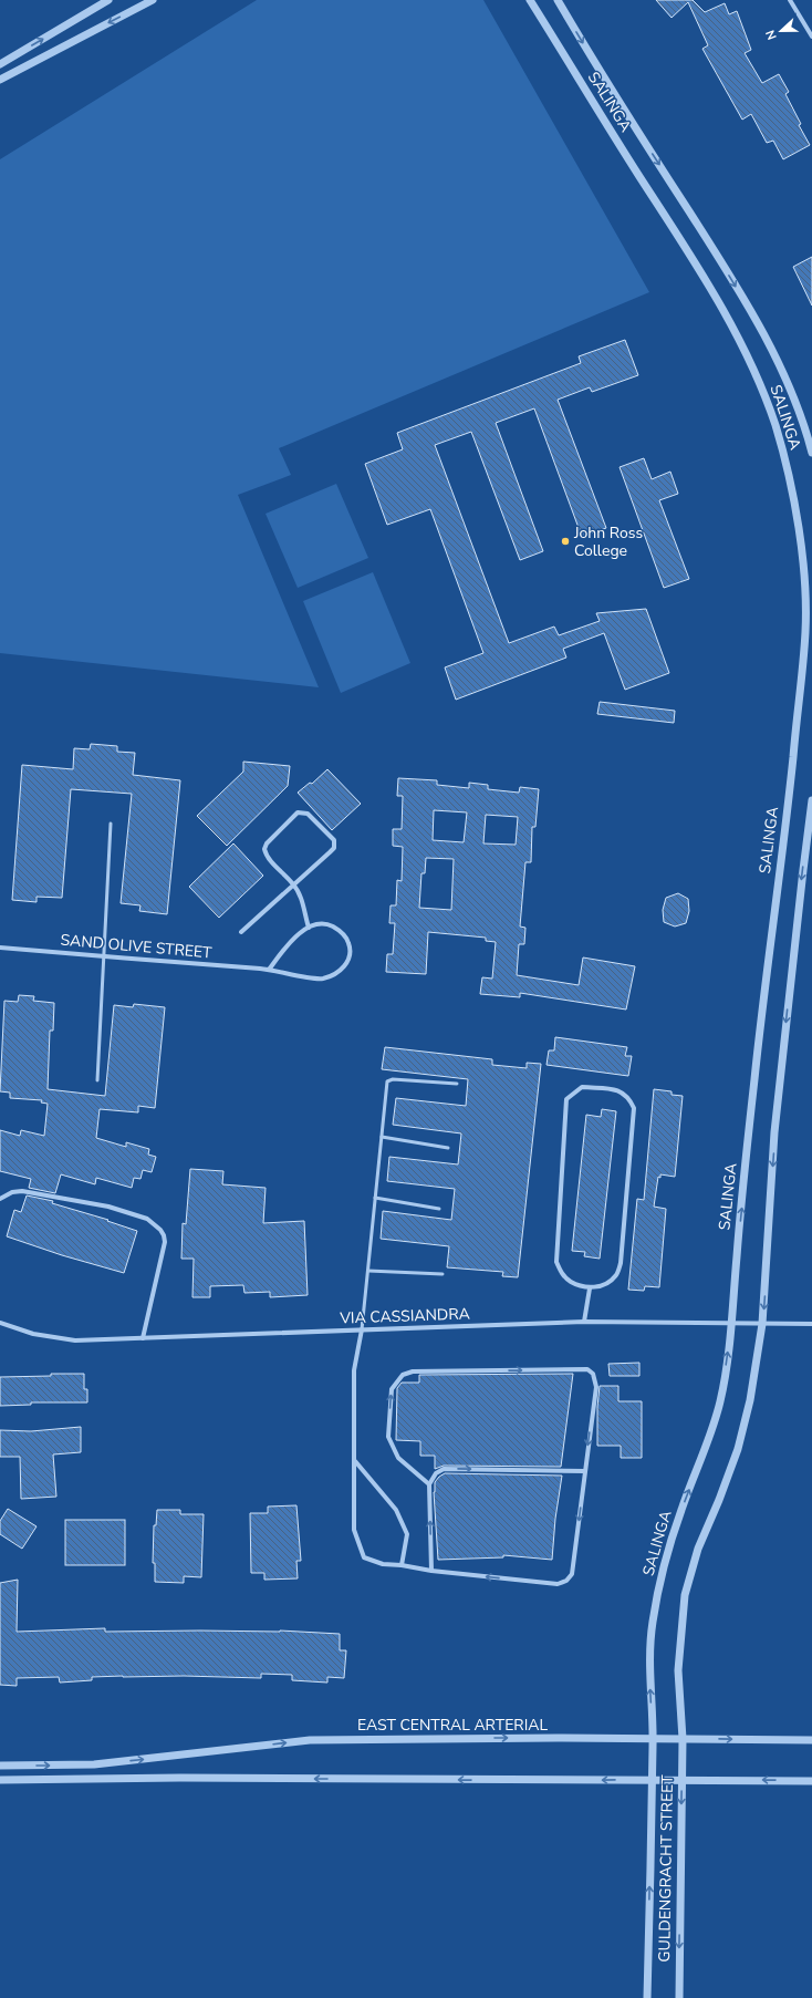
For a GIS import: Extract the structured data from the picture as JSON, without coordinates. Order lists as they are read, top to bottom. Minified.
{"streets":{"street":["SALINGA","SAND OLIVE STREET","VIA CASSIANDRA","EAST CENTRAL ARTERIAL","GULDENGRACHT STREET"]},"crossings":[["SALINGA","VIA CASSIANDRA"],["SALINGA","EAST CENTRAL ARTERIAL"],["SALINGA","GULDENGRACHT STREET"],["EAST CENTRAL ARTERIAL","GULDENGRACHT STREET"]],"places":["John Ross College"],"north":"left"}
